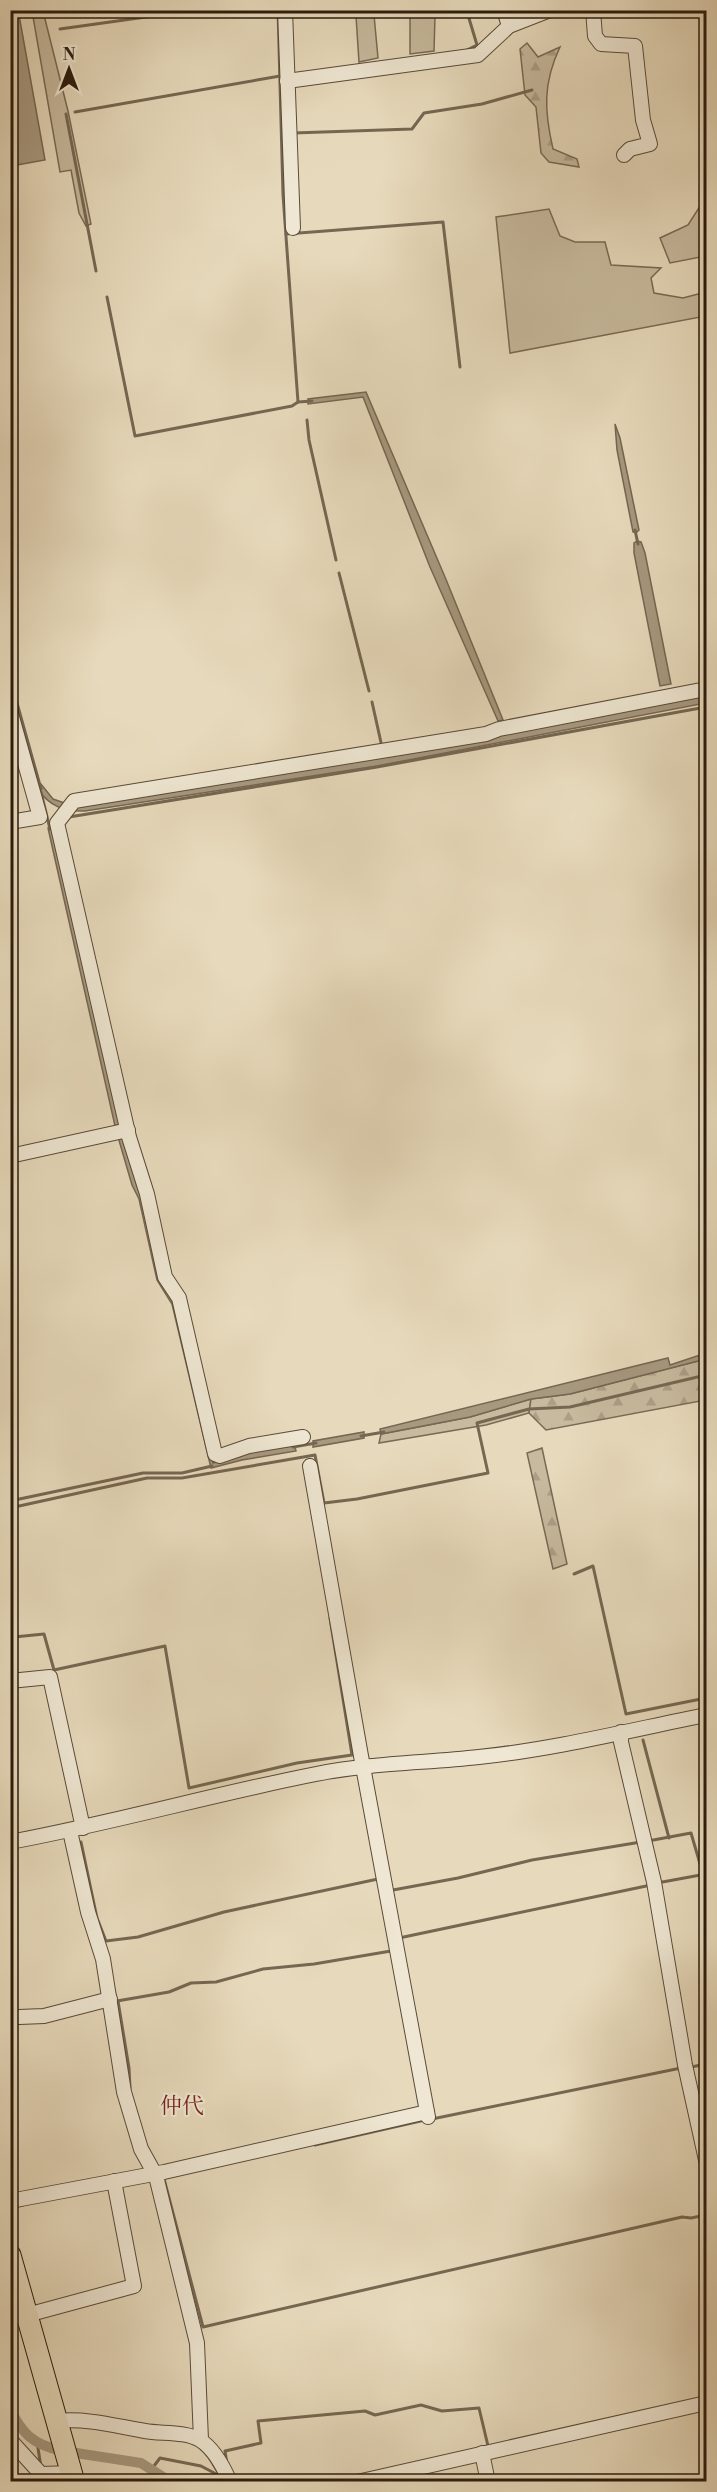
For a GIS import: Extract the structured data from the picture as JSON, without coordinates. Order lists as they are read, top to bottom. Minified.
{"districts":["仲代"],"north":"top"}
